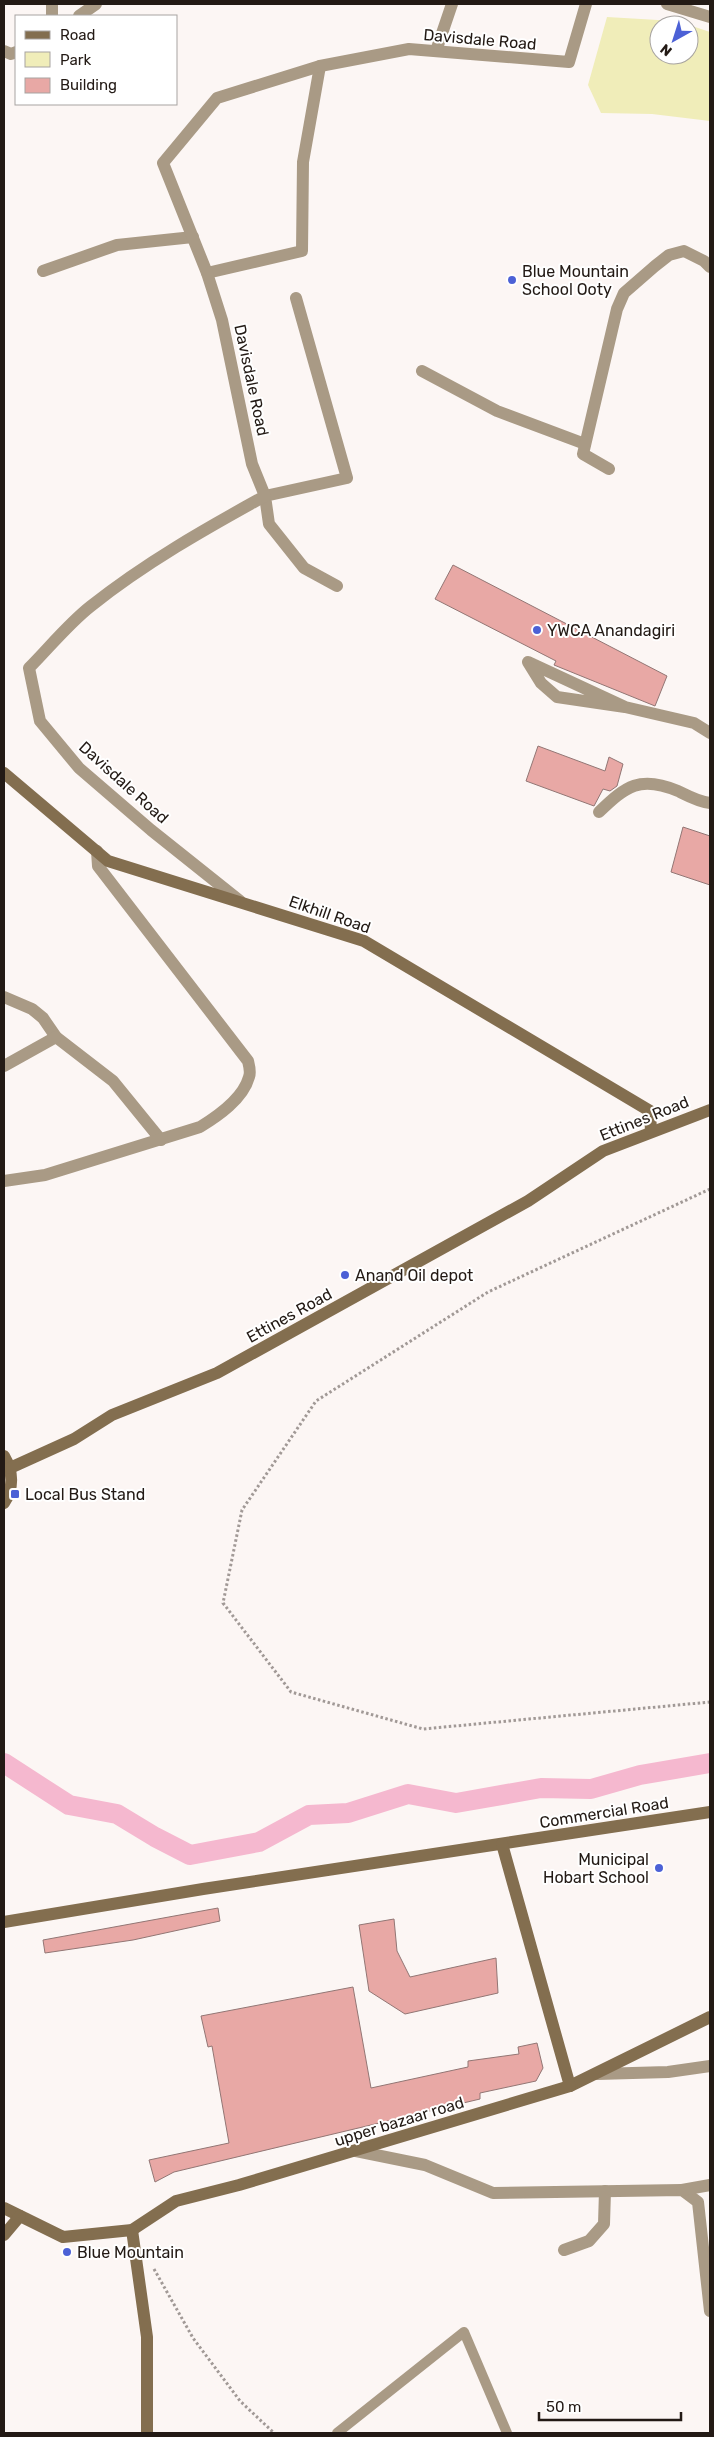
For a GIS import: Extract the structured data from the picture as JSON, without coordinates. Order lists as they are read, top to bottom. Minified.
{"streets":{"street":["Davisdale Road","Elkhill Road","Ettines Road","Commercial Road","upper bazaar road"]},"crossings":[["Davisdale Road","Elkhill Road"],["Elkhill Road","Ettines Road"]],"places":{"other":["Blue Mountain School Ooty","YWCA Anandagiri","Anand Oil depot","Municipal Hobart School","Blue Mountain"],"transit":["Local Bus Stand"]},"legend":["Road","Park","Building"],"scale_bar":"50 m","north":"bottom left"}
